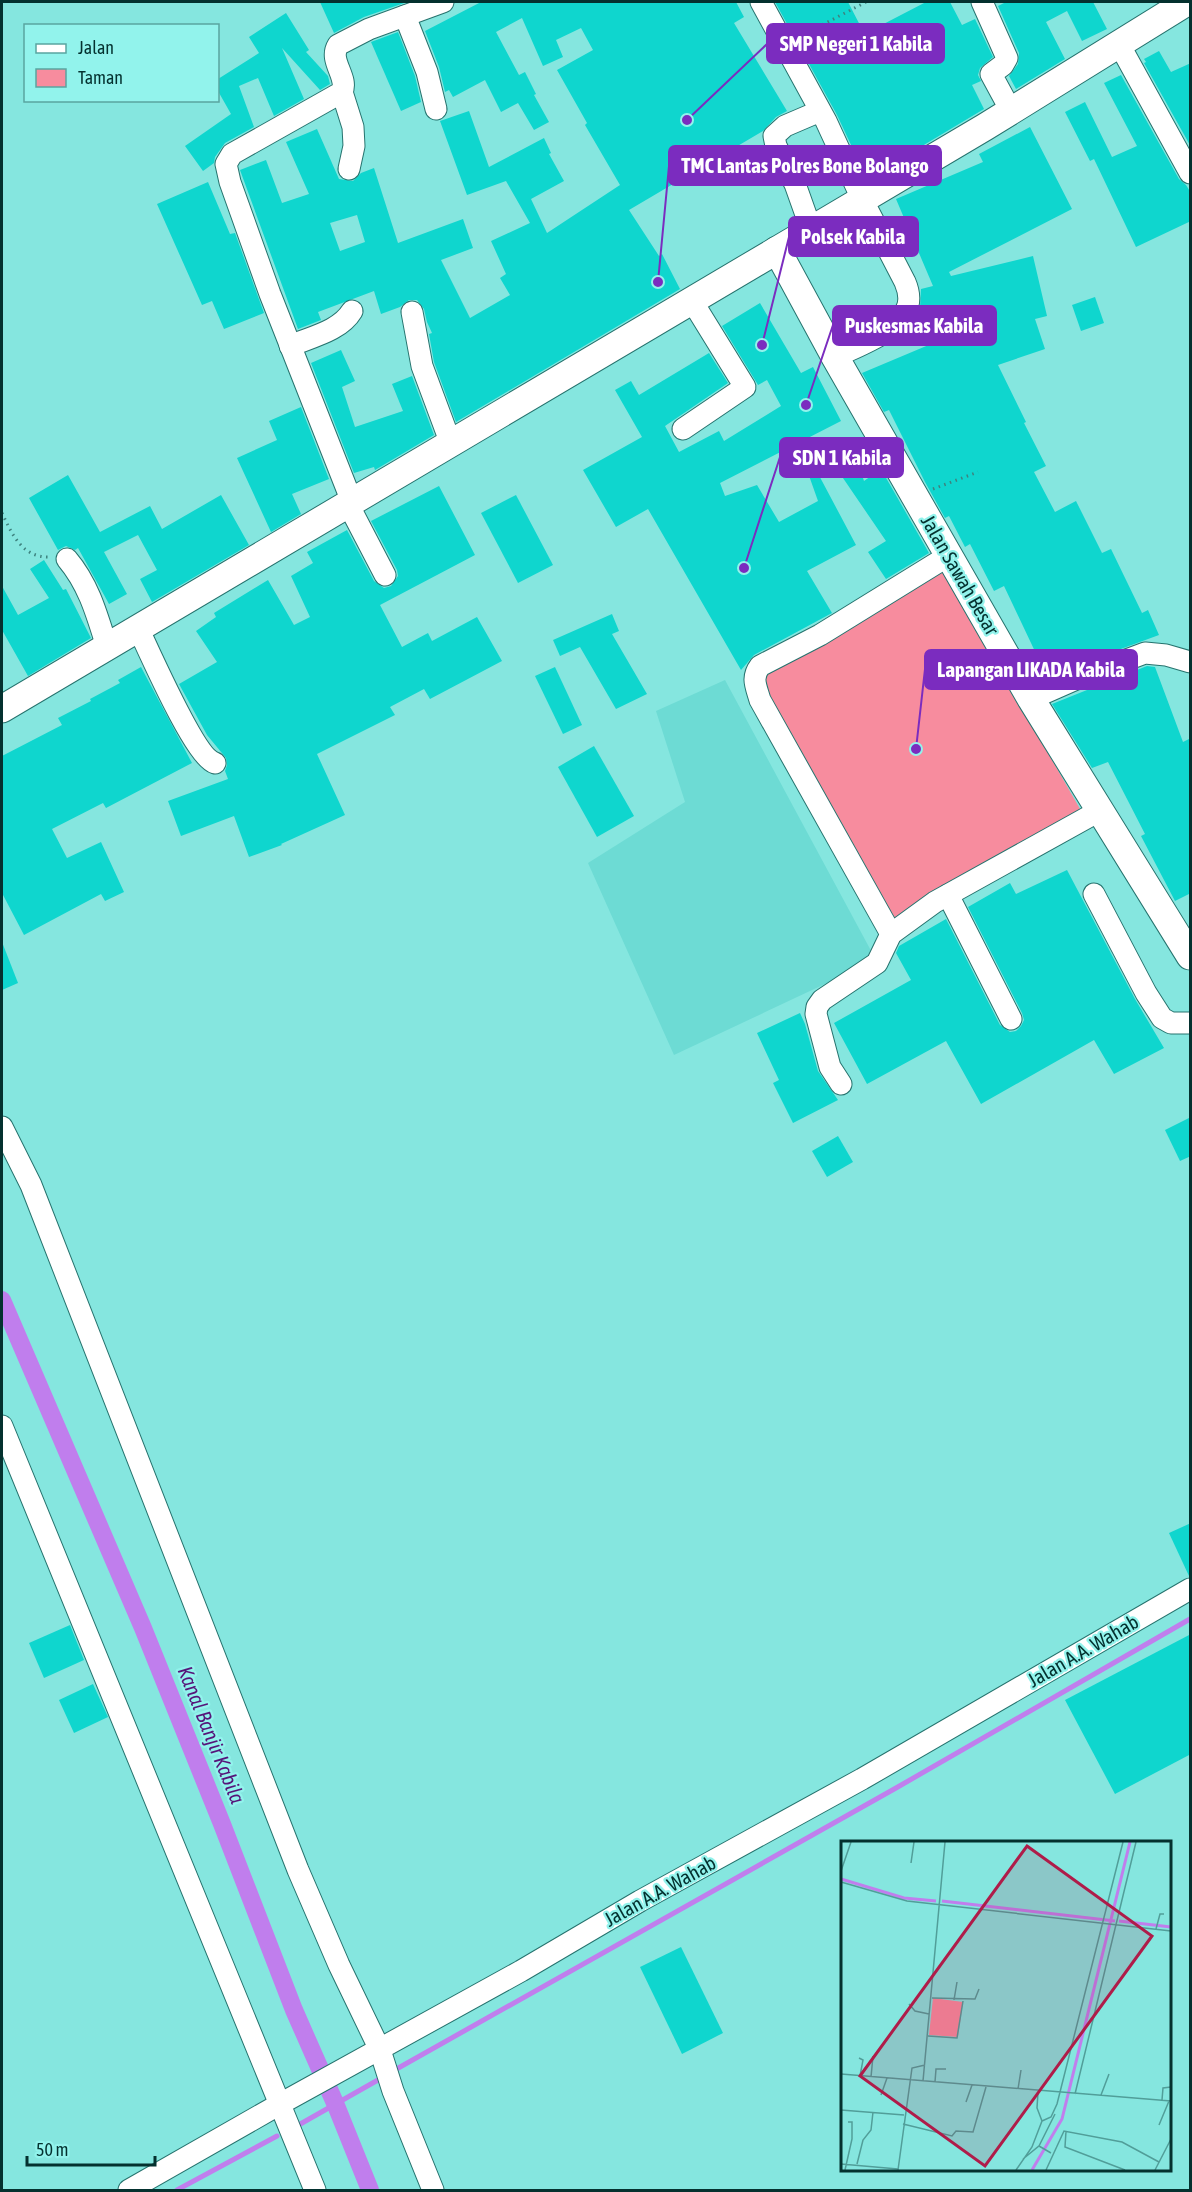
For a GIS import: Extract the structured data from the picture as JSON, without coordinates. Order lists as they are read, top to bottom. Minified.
{"streets":{"main road":["Jalan Sawah Besar"],"street":["Jalan A.A. Wahab"]},"water":["Kanal Banjir Kabila"],"places":["SMP Negeri 1 Kabila","TMC Lantas Polres Bone Bolango","Polsek Kabila","Puskesmas Kabila","SDN 1 Kabila","Lapangan LIKADA Kabila"],"legend":["Jalan","Taman"],"scale_bar":"50 m"}
